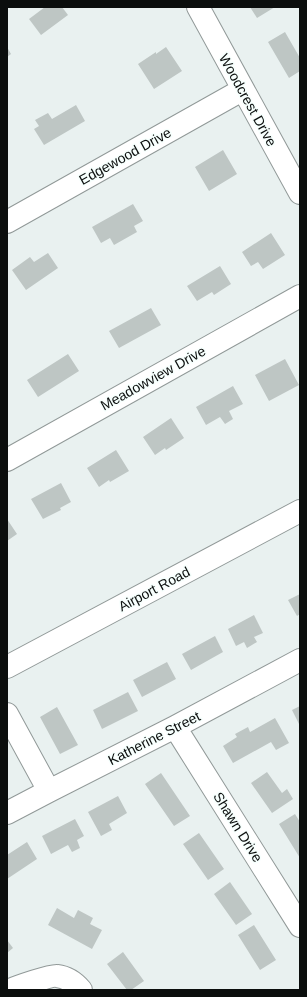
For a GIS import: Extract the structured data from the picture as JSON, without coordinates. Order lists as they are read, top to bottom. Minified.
{"streets":{"main road":["Woodcrest Drive","Edgewood Drive","Meadowview Drive","Airport Road","Katherine Street","Shawn Drive"]},"crossings":[["Woodcrest Drive","Edgewood Drive"],["Katherine Street","Shawn Drive"]]}
